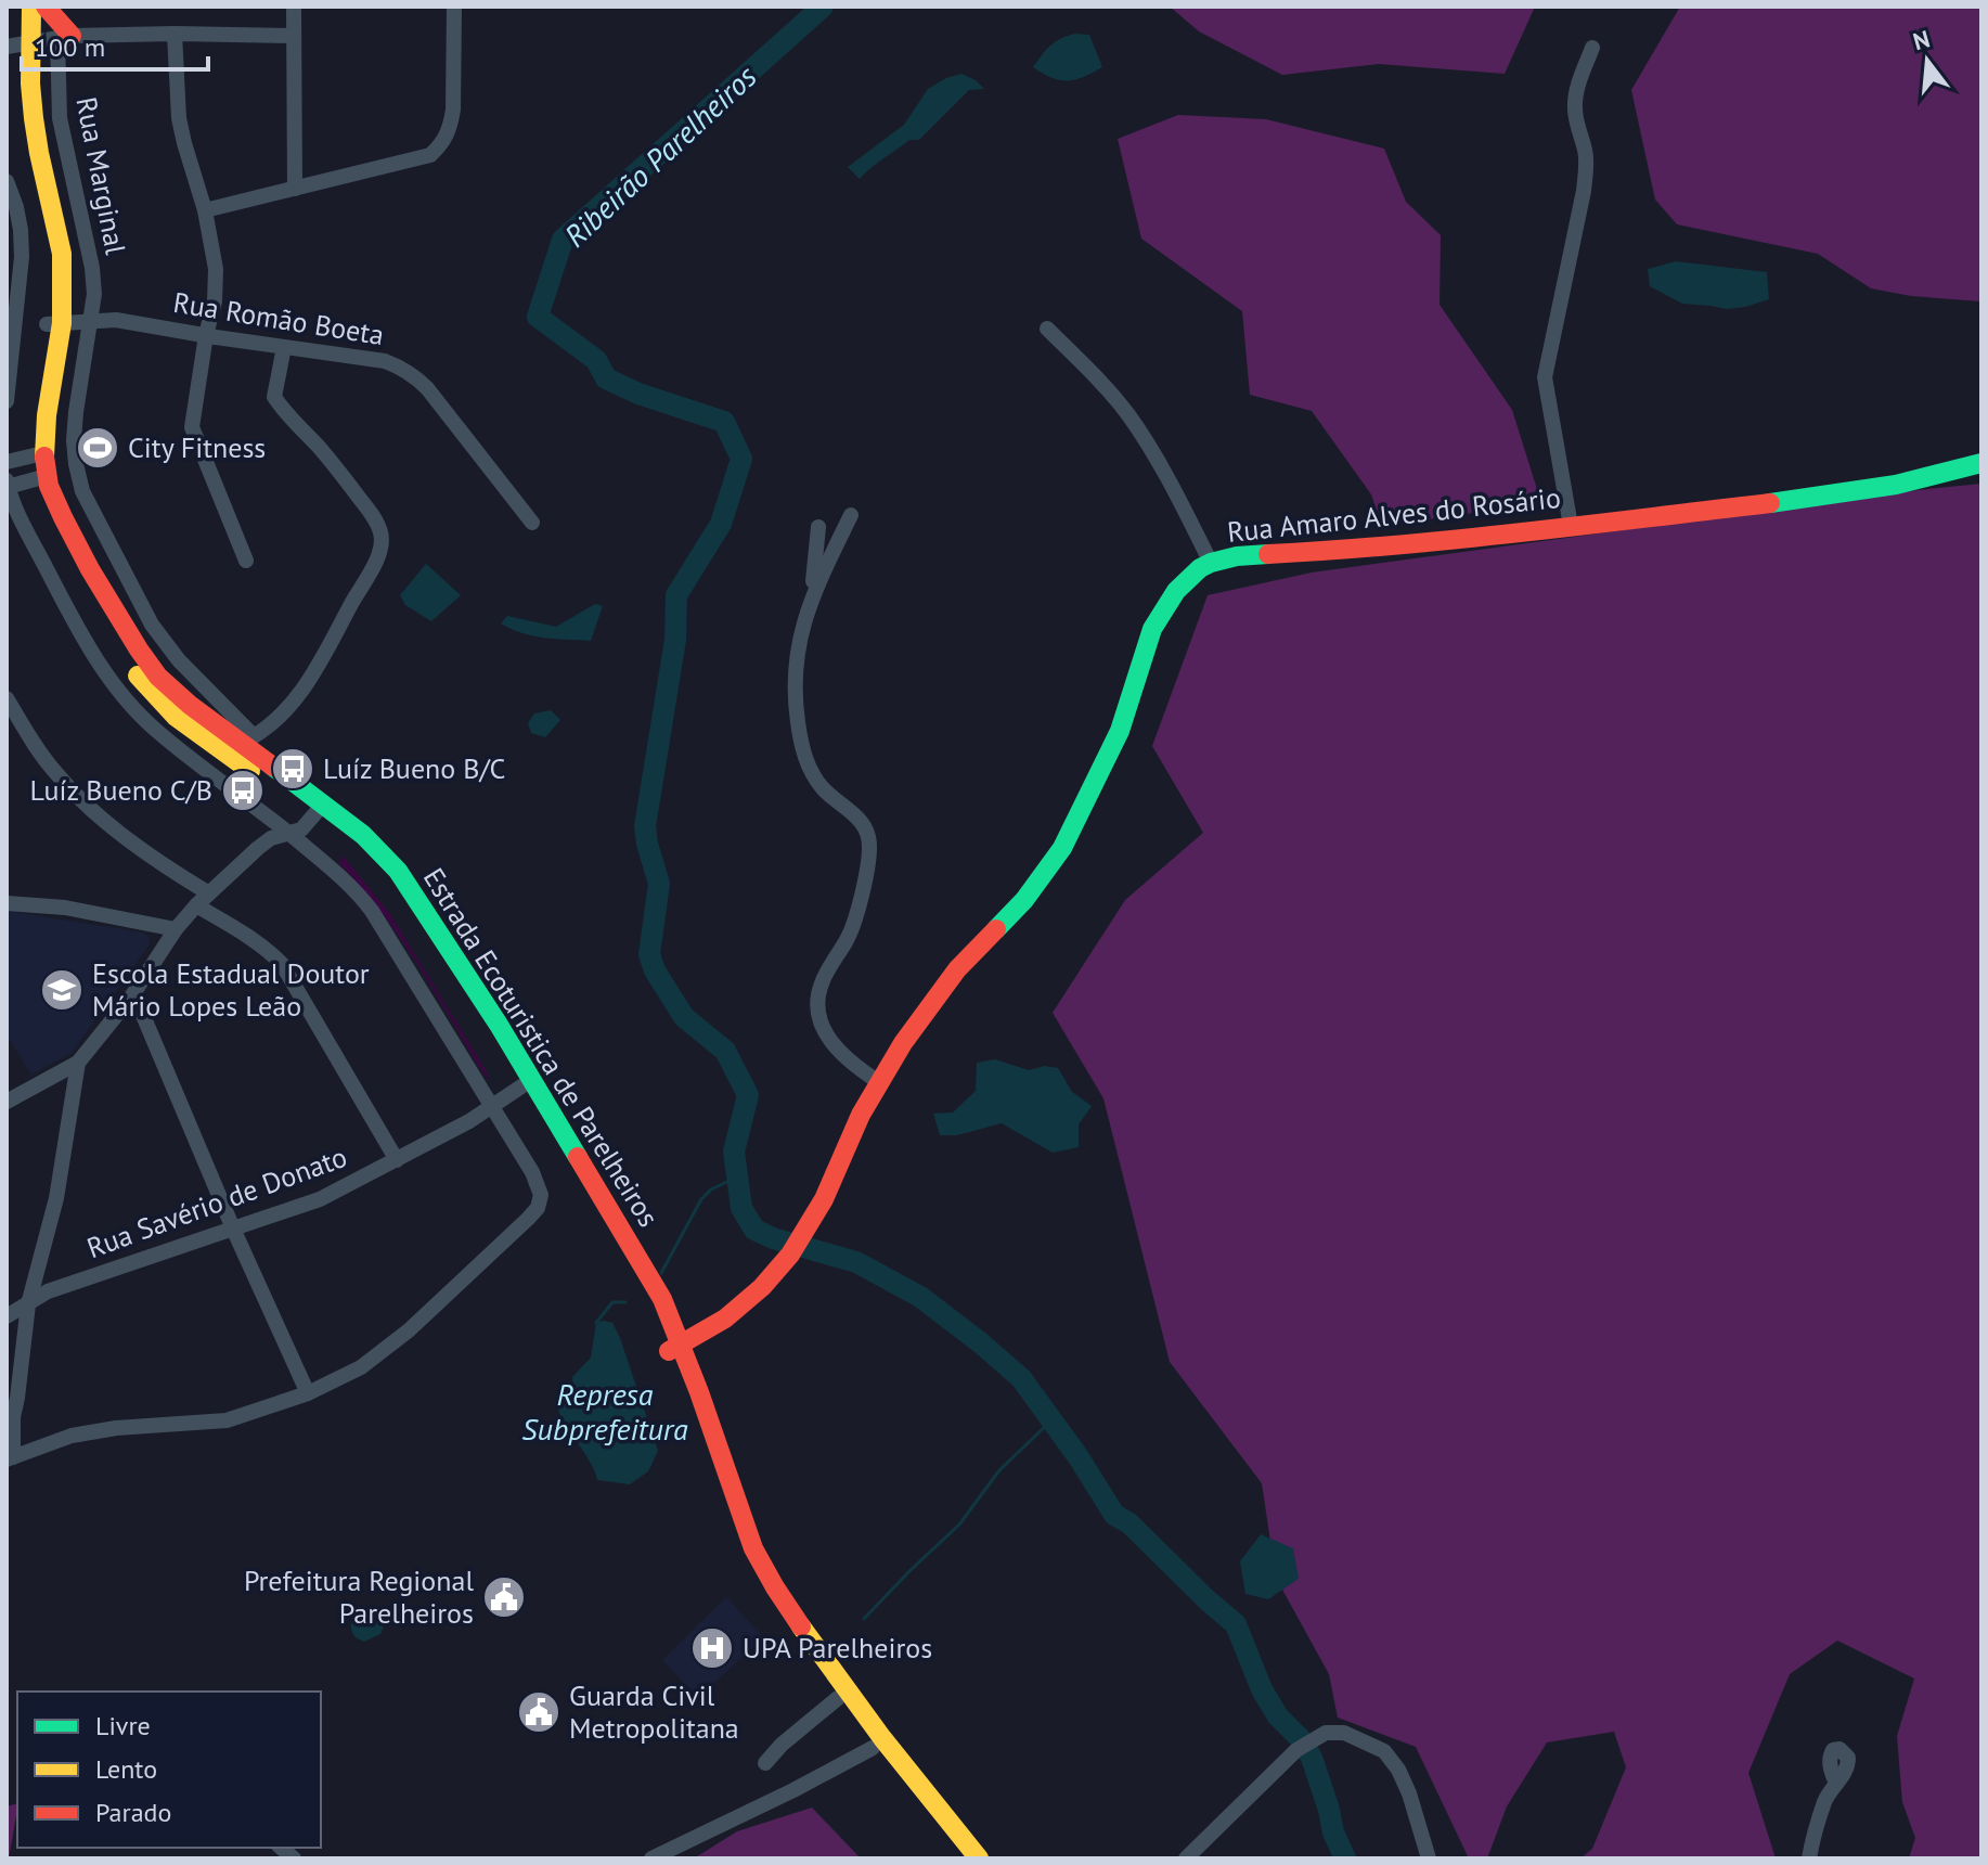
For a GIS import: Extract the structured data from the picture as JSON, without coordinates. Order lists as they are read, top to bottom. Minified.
{"streets":{"main road":["Rua Amaro Alves do Rosário","Estrada Ecoturistica de Parelheiros"],"street":["Rua Marginal","Rua Romão Boeta","Rua Savério de Donato"]},"crossings":[["Rua Marginal","Rua Romão Boeta"],["Rua Marginal","Estrada Ecoturistica de Parelheiros"],["Rua Romão Boeta","Estrada Ecoturistica de Parelheiros"],["Rua Amaro Alves do Rosário","Estrada Ecoturistica de Parelheiros"],["Estrada Ecoturistica de Parelheiros","Rua Savério de Donato"]],"water":["Ribeirão Parelheiros","Represa Subprefeitura"],"places":{"sports":["City Fitness"],"bus stop":["Luíz Bueno B/C","Luíz Bueno C/B"],"school or university":["Escola Estadual Doutor Mário Lopes Leão"],"public building":["Prefeitura Regional Parelheiros","Guarda Civil Metropolitana"],"hospital":["UPA Parelheiros"]},"legend":["Livre","Lento","Parado"],"scale_bar":"100 m","north":"top"}
